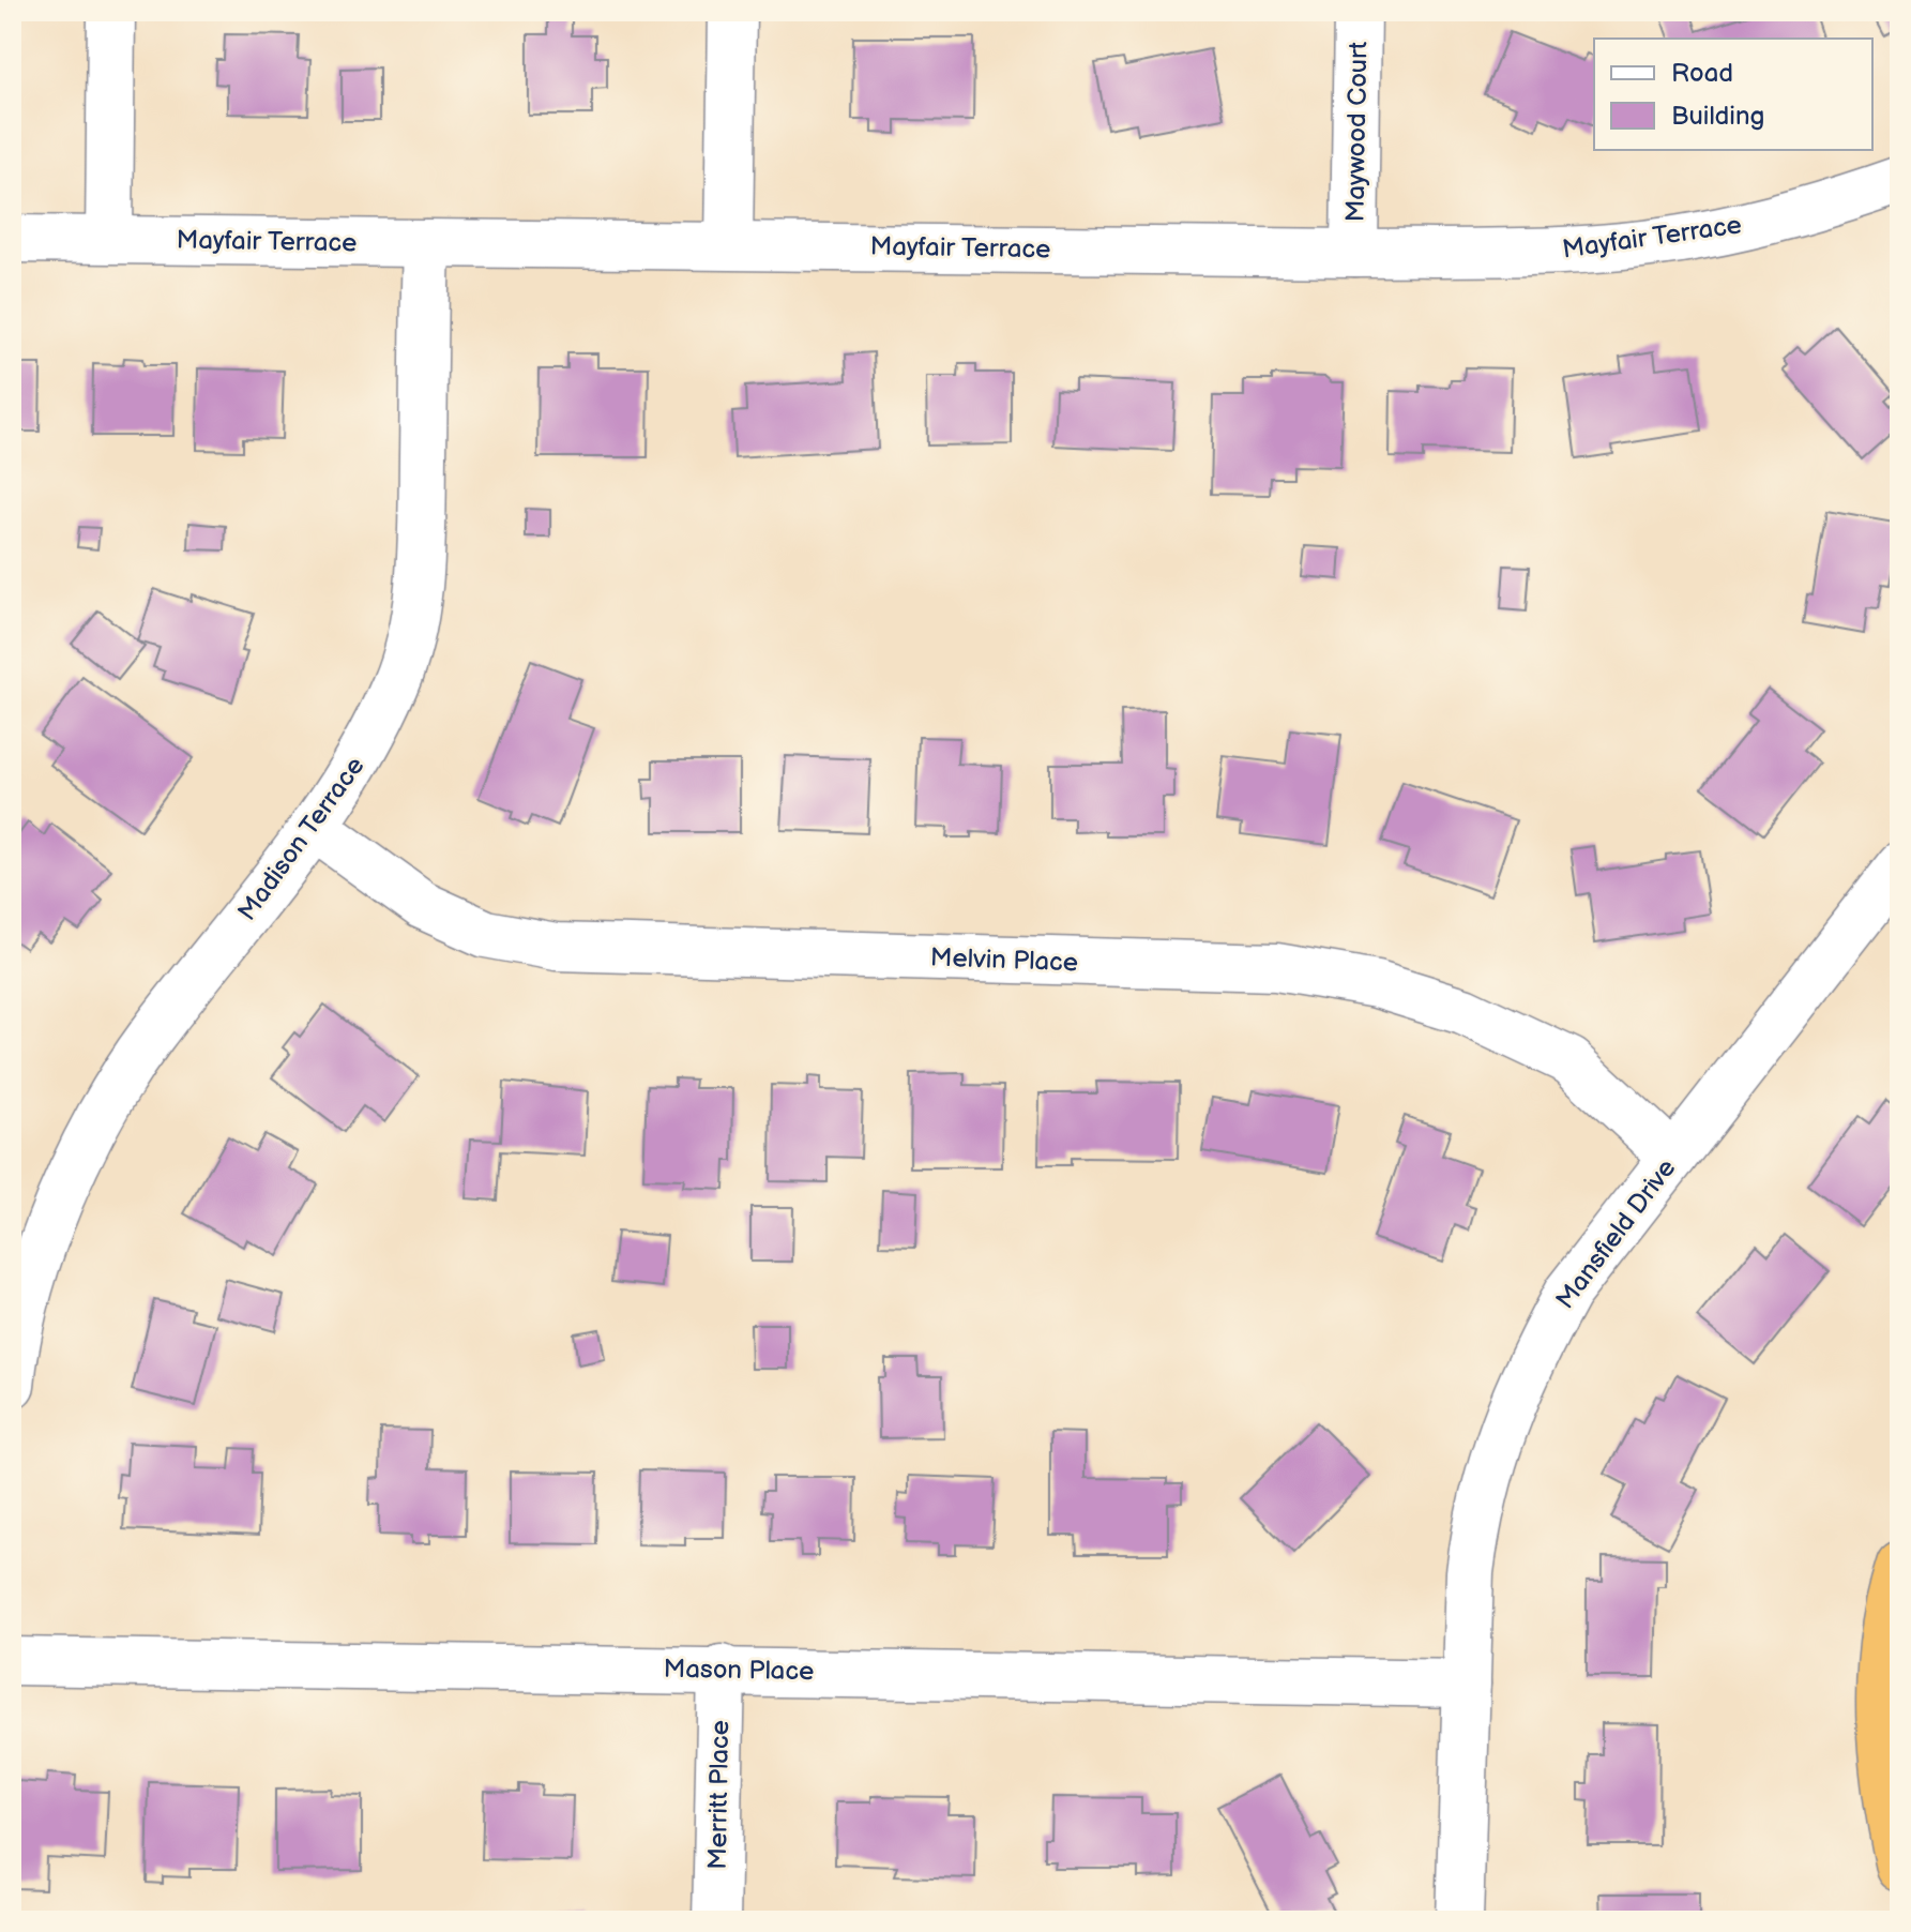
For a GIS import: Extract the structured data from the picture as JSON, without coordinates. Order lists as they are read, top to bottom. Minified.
{"streets":{"street":["Maywood Court","Mayfair Terrace","Madison Terrace","Melvin Place","Mansfield Drive","Mason Place","Merritt Place"]},"crossings":[["Maywood Court","Mayfair Terrace"],["Mayfair Terrace","Madison Terrace"],["Madison Terrace","Melvin Place"],["Melvin Place","Mansfield Drive"],["Mansfield Drive","Mason Place"],["Mason Place","Merritt Place"]],"legend":["Road","Building"]}
